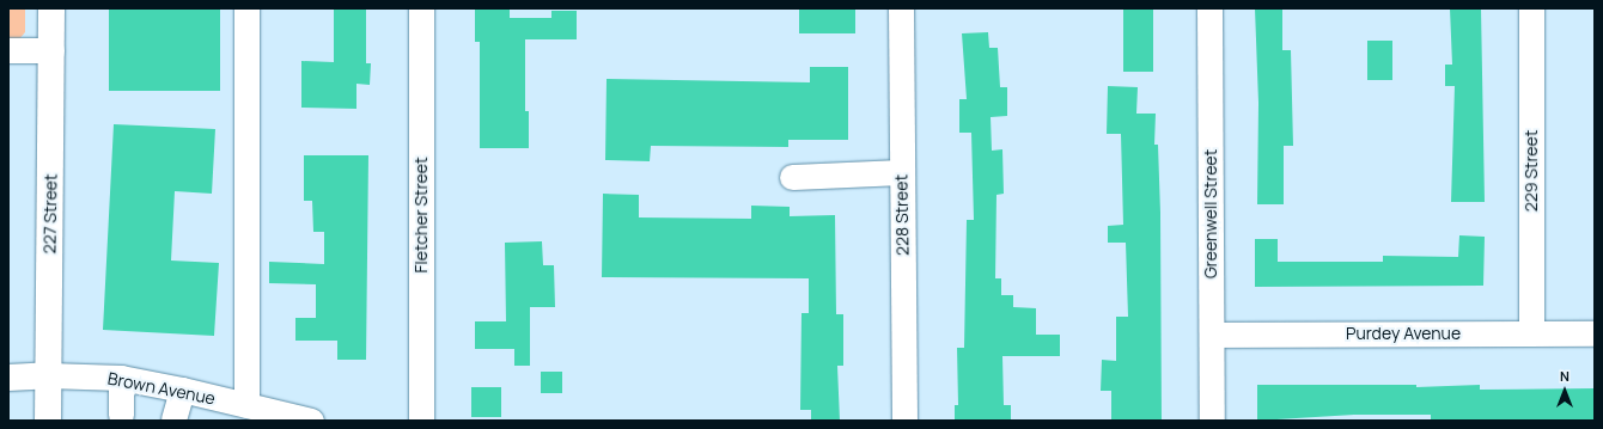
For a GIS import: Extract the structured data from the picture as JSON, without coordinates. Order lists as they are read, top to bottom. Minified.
{"streets":{"main road":["227 Street","Brown Avenue"],"street":["229 Street","Greenwell Street","Fletcher Street","228 Street","Purdey Avenue"]},"crossings":[["229 Street","Purdey Avenue"],["227 Street","Brown Avenue"],["Greenwell Street","Purdey Avenue"]],"north":"top"}
